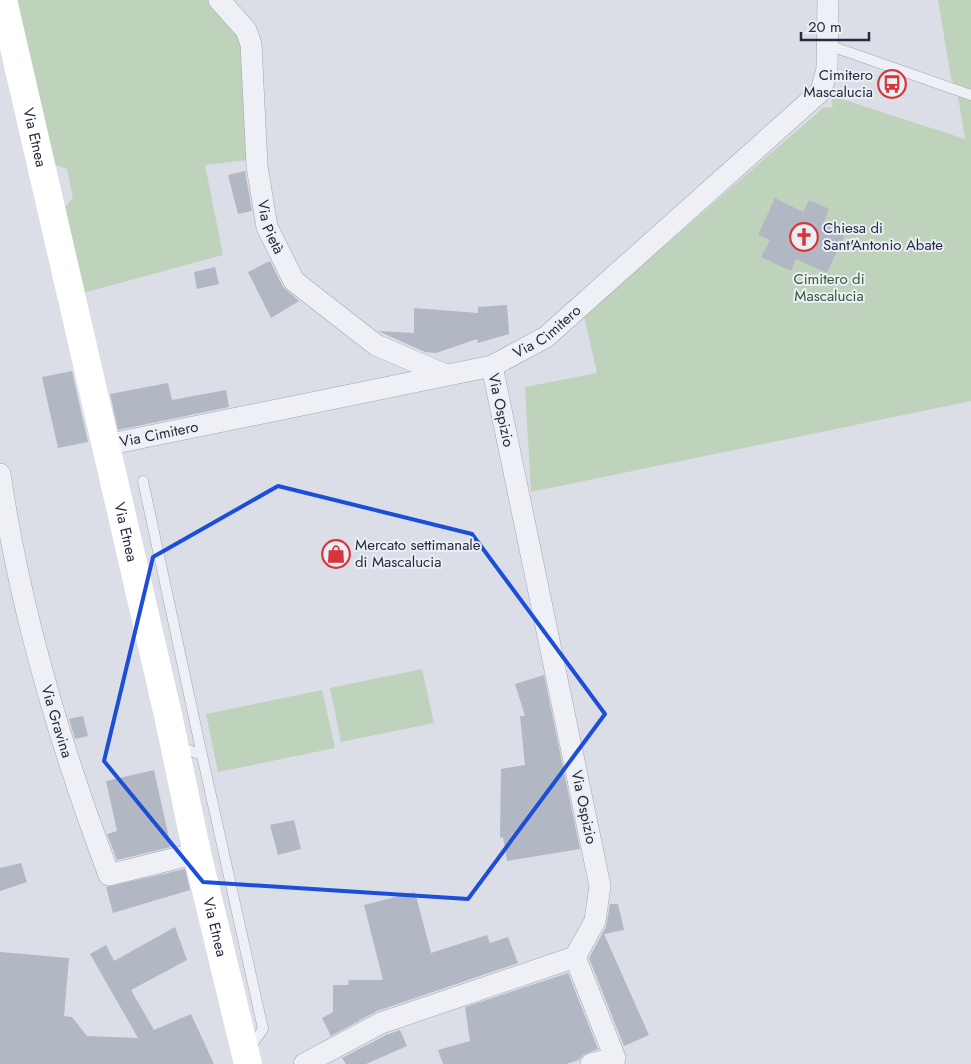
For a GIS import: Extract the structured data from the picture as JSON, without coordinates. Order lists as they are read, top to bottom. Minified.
{"streets":{"main road":["Via Etnea"],"street":["Via Pietà","Via Cimitero","Via Ospizio","Via Gravina"]},"crossings":[["Via Etnea","Via Cimitero"],["Via Etnea","Via Gravina"],["Via Pietà","Via Cimitero"],["Via Cimitero","Via Ospizio"]],"parks":["Cimitero di Mascalucia"],"places":{"bus stop":["Cimitero Mascalucia"],"church":["Chiesa di Sant'Antonio Abate"],"shop":["Mercato settimanale di Mascalucia"]},"scale_bar":"20 m"}
